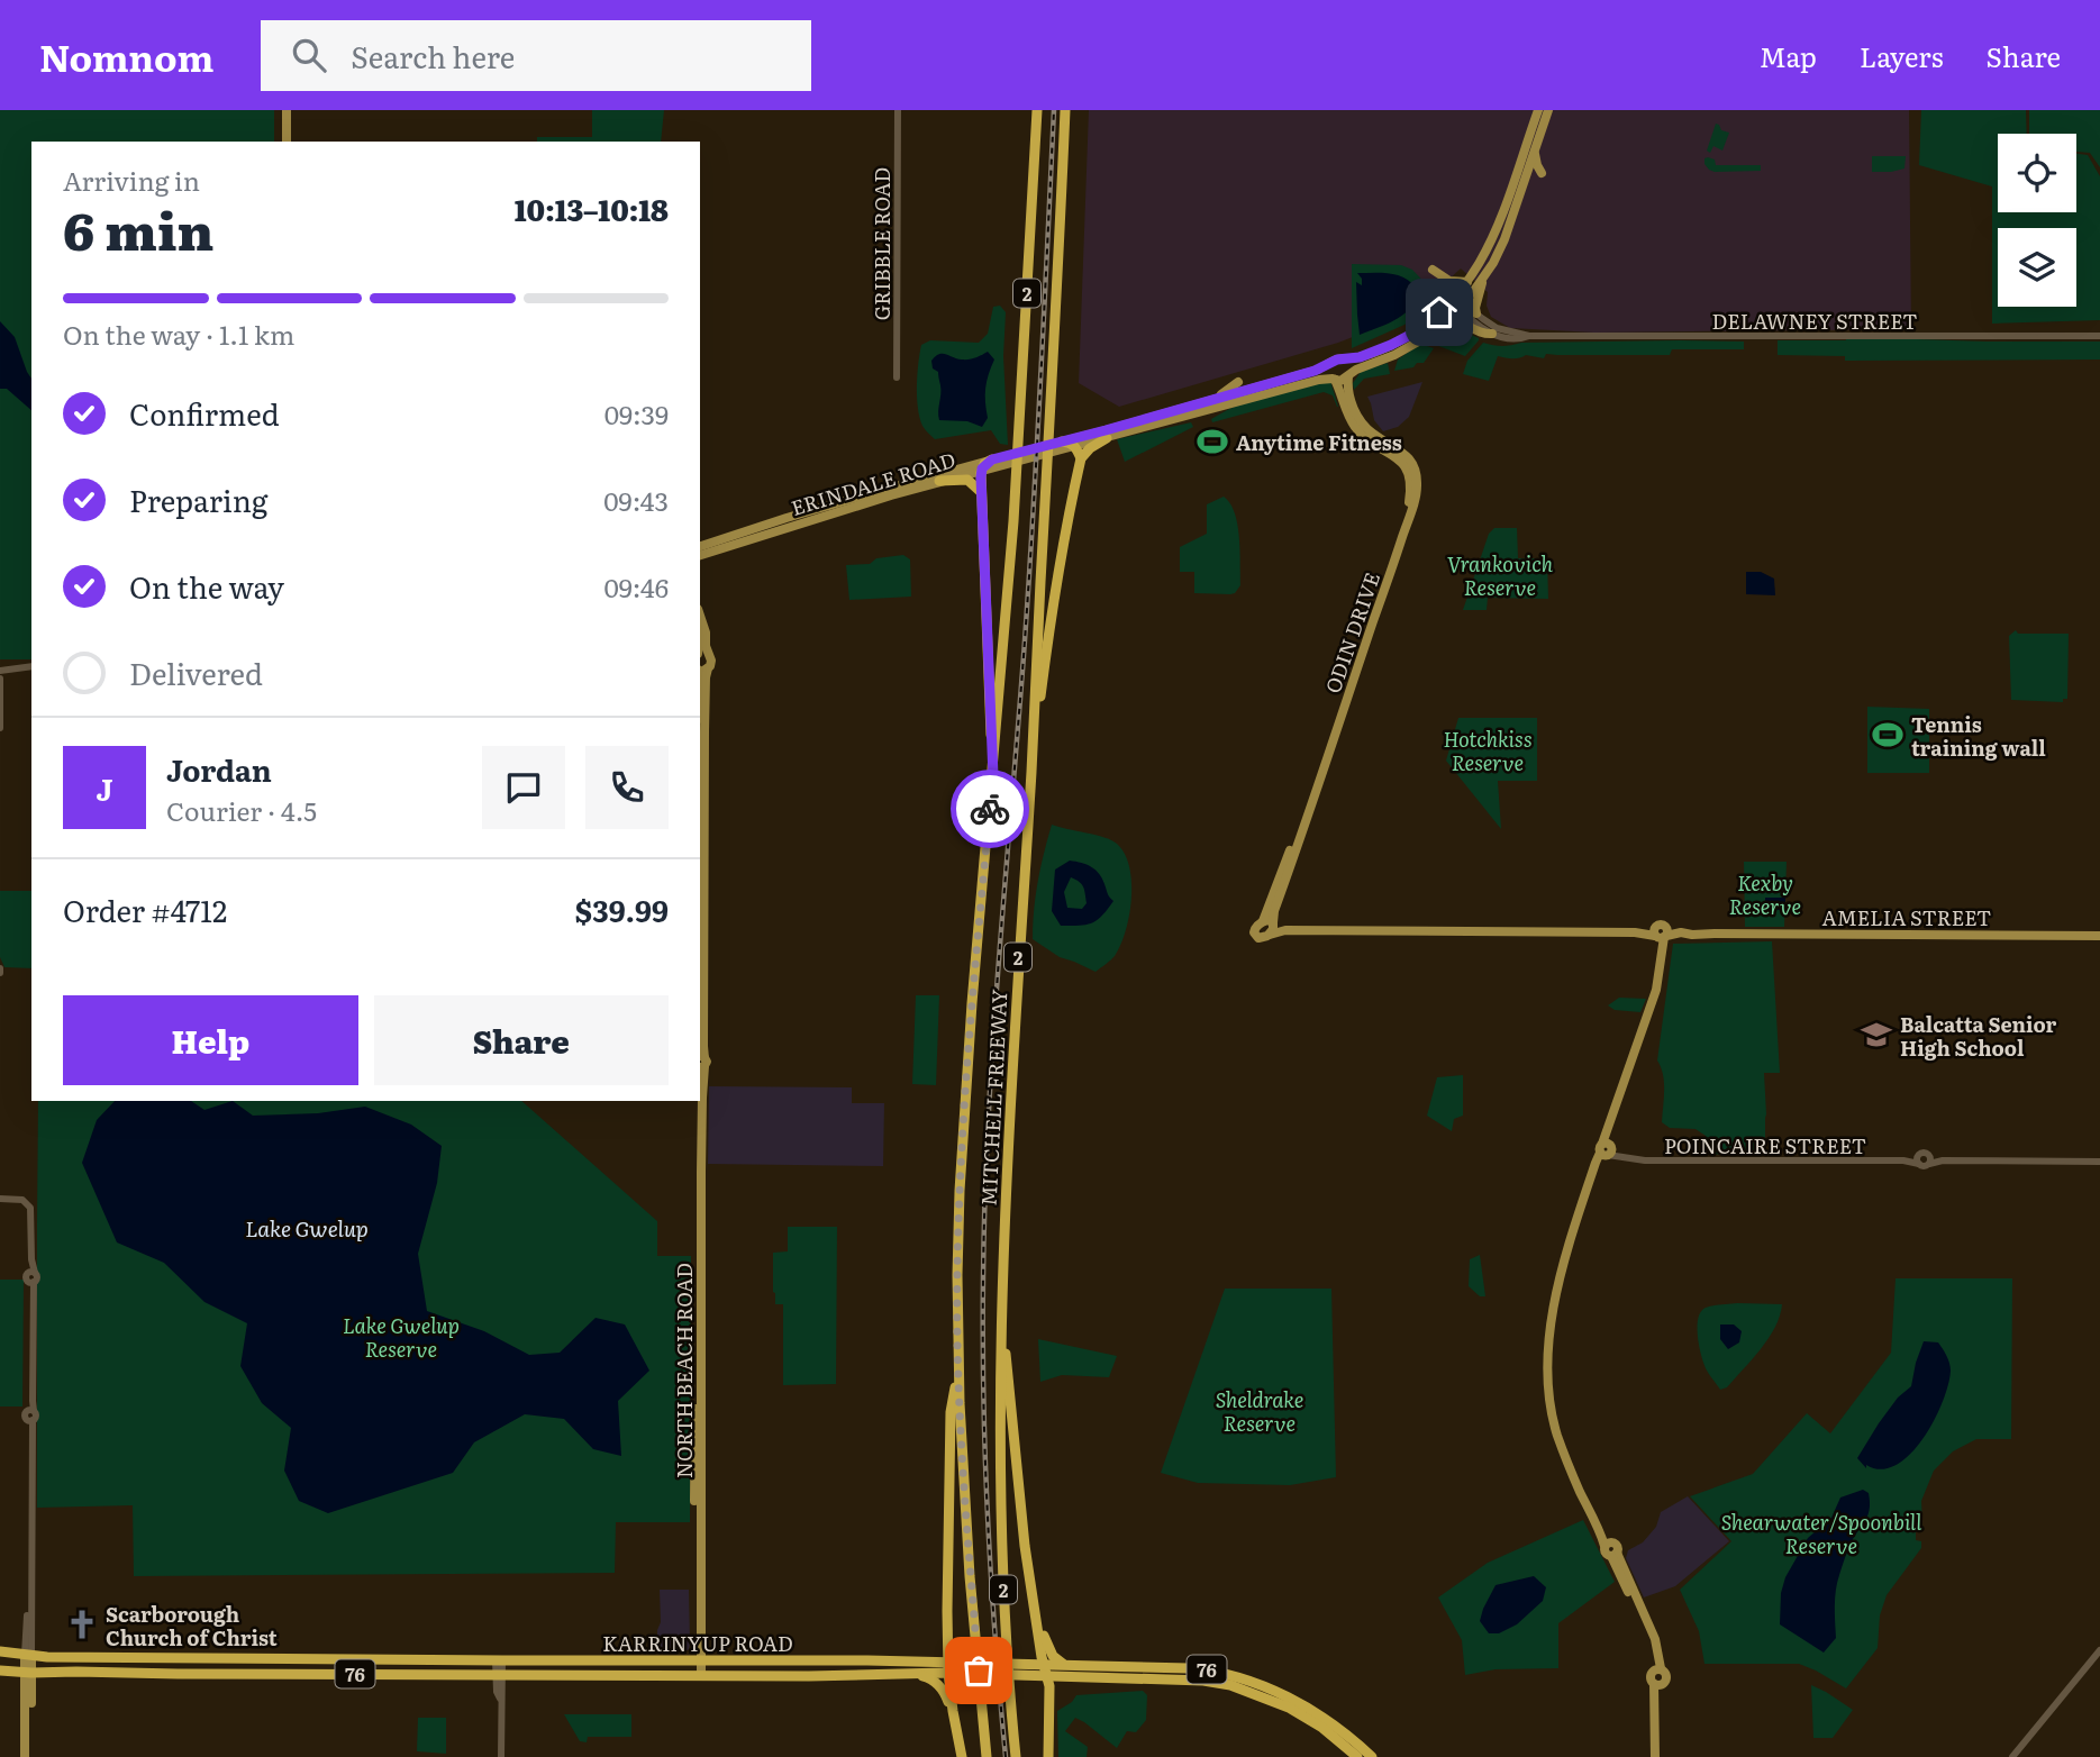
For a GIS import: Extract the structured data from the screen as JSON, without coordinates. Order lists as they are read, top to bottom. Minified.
{"streets":{"highway":["2","MITCHELL FREEWAY","KARRINYUP ROAD","76"],"main road":["ERINDALE ROAD","ODIN DRIVE","AMELIA STREET","NORTH BEACH ROAD"],"street":["GRIBBLE ROAD","DELAWNEY STREET","POINCAIRE STREET"]},"crossings":[["DELAWNEY STREET","ERINDALE ROAD"],["ERINDALE ROAD","ODIN DRIVE"],["ODIN DRIVE","AMELIA STREET"],["NORTH BEACH ROAD","KARRINYUP ROAD"]],"water":["Lake Gwelup"],"parks":["Vrankovich Reserve","Hotchkiss Reserve","Kexby Reserve","Lake Gwelup Reserve","Sheldrake Reserve","Shearwater/Spoonbill Reserve"],"places":{"sports":["Anytime Fitness","Tennis training wall"],"school or university":["Balcatta Senior High School"],"church":["Scarborough Church of Christ"]},"page":{"header":"Nomnom","search":"Search here","nav":["Map","Layers","Share"],"heading":["6 min","Arriving in","10:13–10:18"],"panel":["Jordan","Courier · 4.5","Order #4712","$39.99"],"bar":"On the way · 1.1 km","list":[["Confirmed","09:39"],["Preparing","09:43"],["On the way","09:46"],"Delivered"],"round":"J","buttons":["Help","Share"]}}
